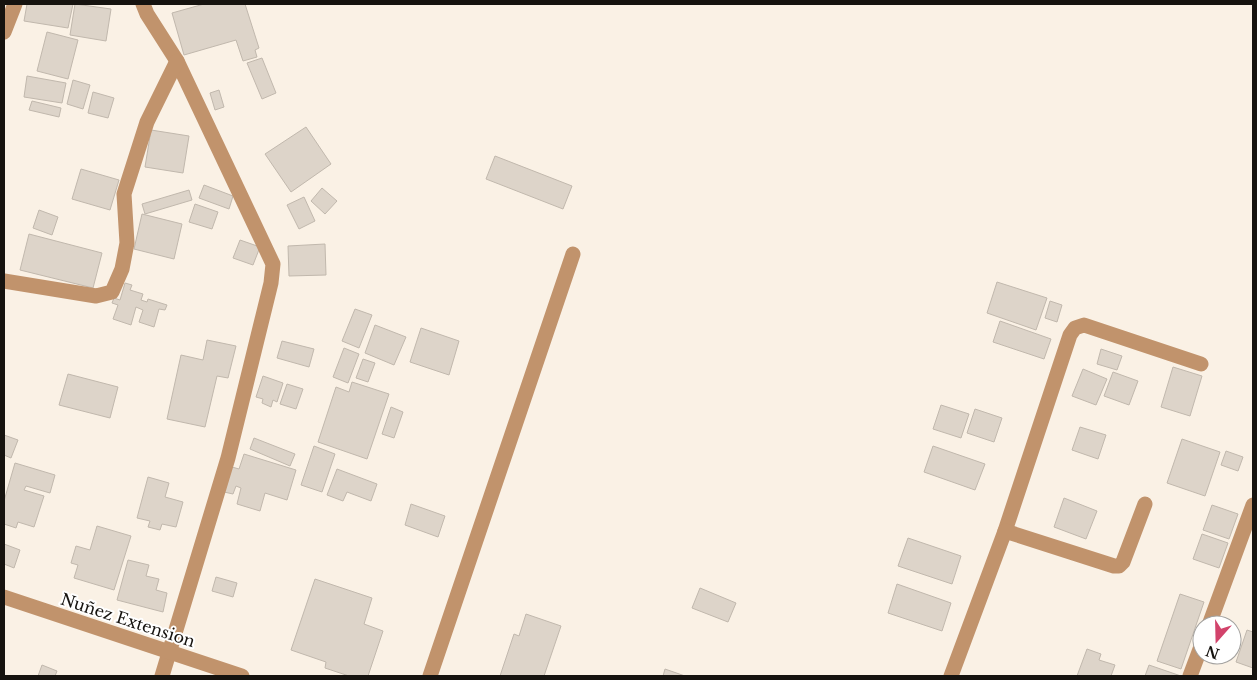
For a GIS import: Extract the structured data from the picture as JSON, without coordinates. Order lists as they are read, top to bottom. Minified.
{"streets":{"street":["Nuñez Extension"]},"north":"bottom"}
